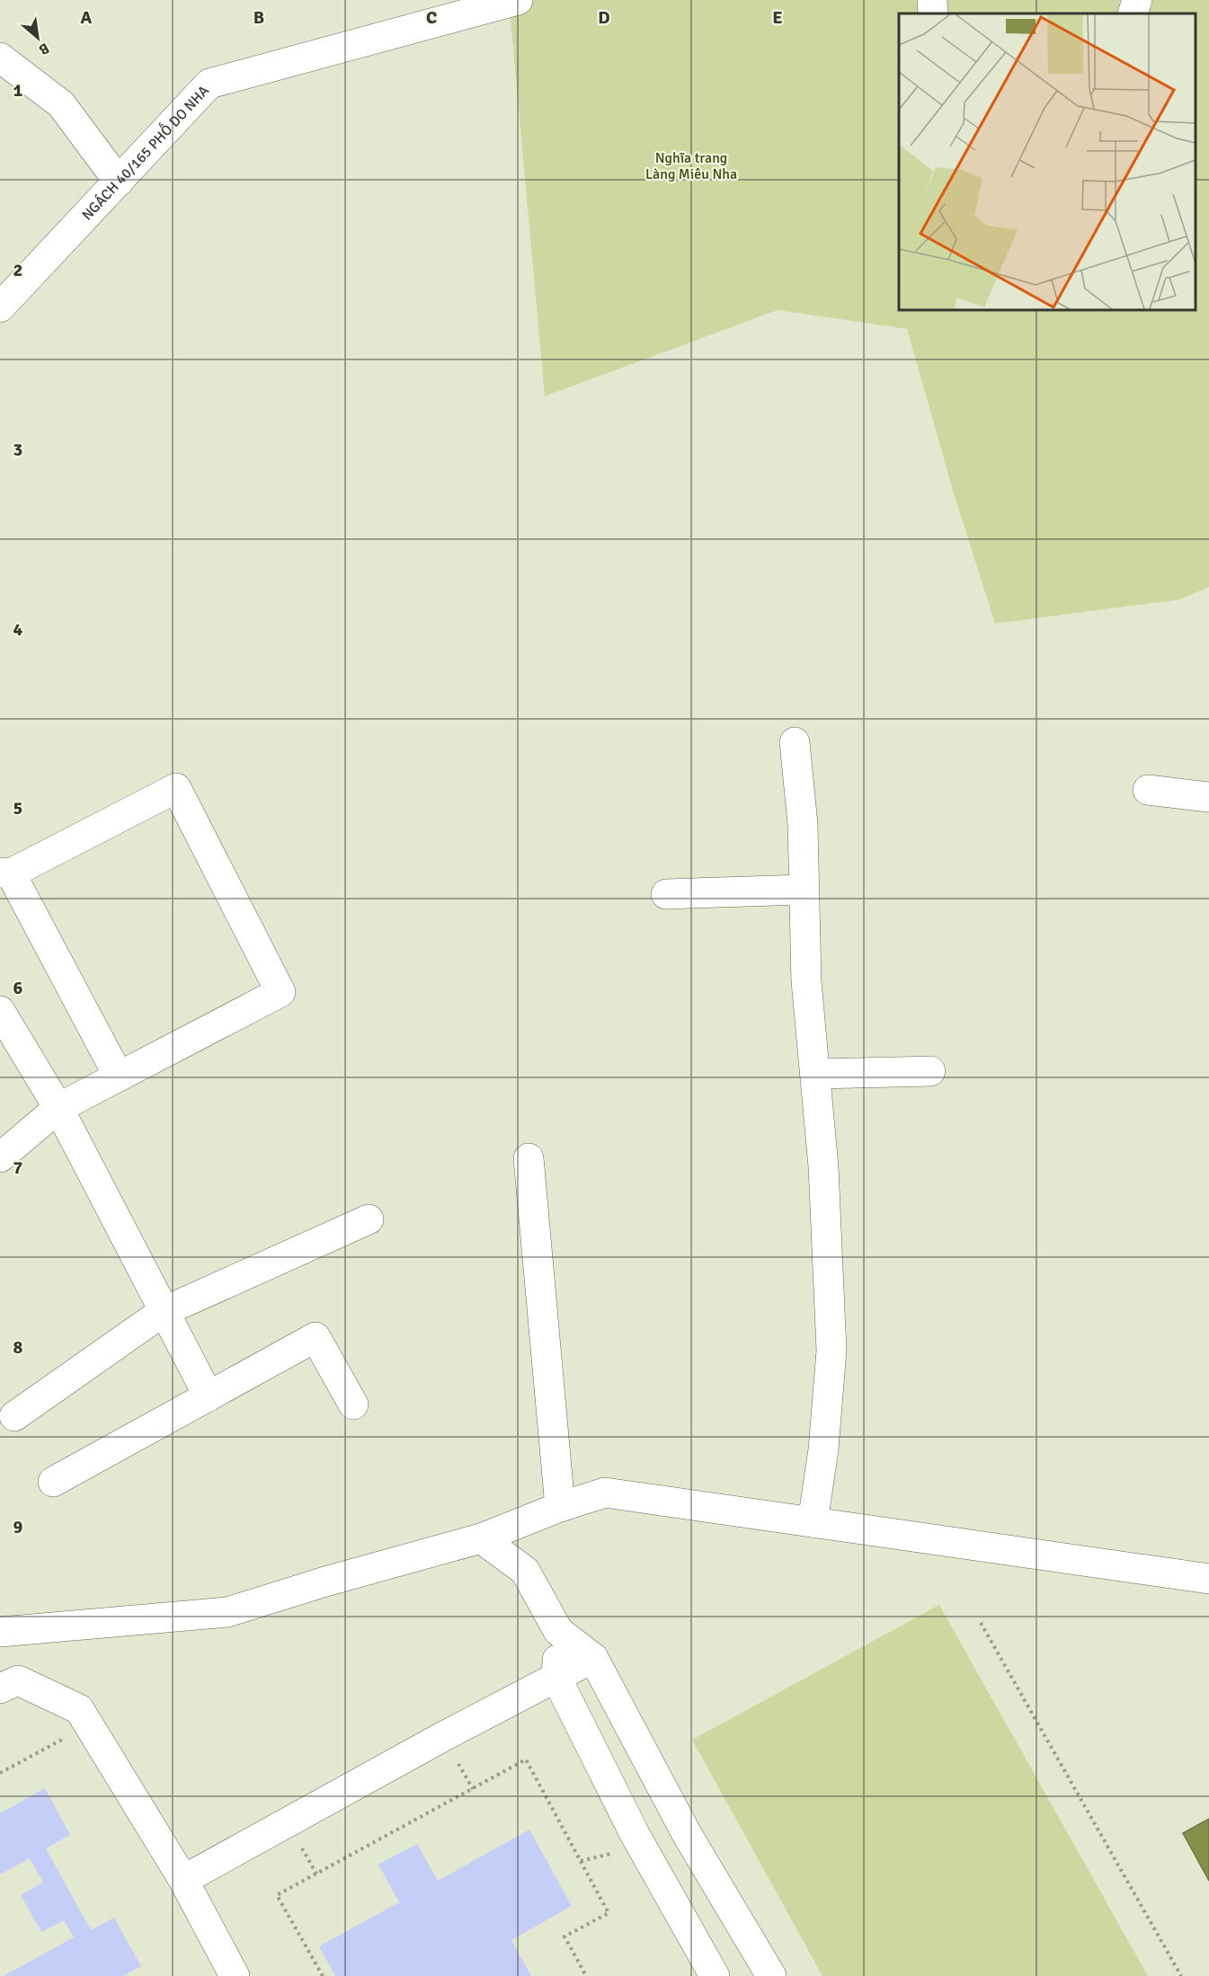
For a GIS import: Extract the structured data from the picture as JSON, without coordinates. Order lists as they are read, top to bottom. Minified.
{"streets":{"street":["NGÁCH 40/165 PHỐ DO NHA"]},"parks":["Nghĩa trang Làng Miêu Nha"],"north":"bottom right","grid":{"columns":["A","B","C","D","E"],"rows":["1","2","3","4","5","6","7","8","9"]}}
